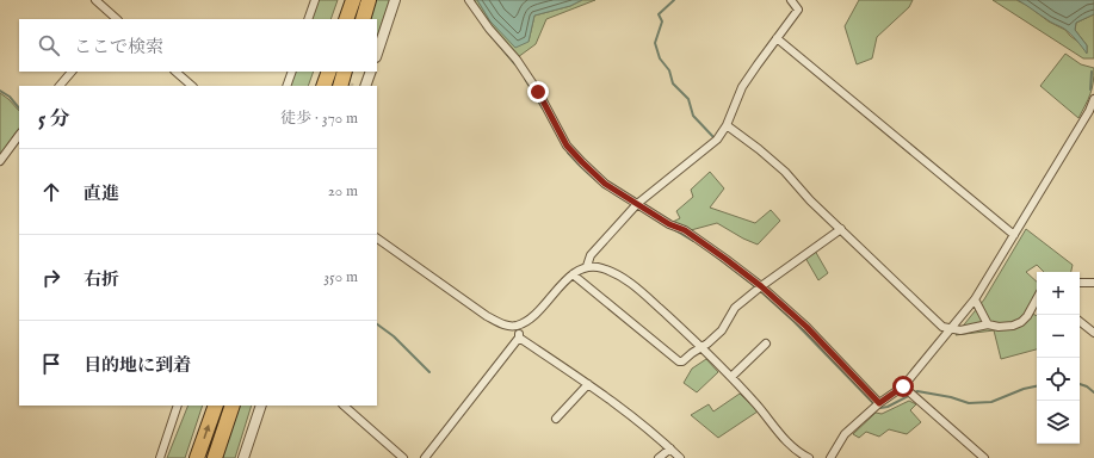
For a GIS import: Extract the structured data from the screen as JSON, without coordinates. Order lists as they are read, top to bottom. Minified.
{"page":{"search":"ここで検索","heading":["5 分","徒歩 · 370 m"],"list":[["直進","20 m"],["右折","350 m"],"目的地に到着"],"map_buttons":["+","−"]}}
